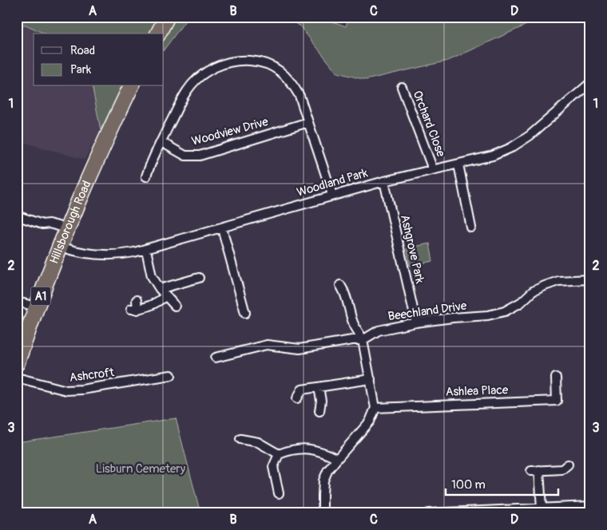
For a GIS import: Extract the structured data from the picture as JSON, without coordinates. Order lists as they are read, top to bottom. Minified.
{"streets":{"highway":["Hillsborough Road","A1"],"street":["Orchard Close","Woodview Drive","Woodland Park","Ashgrove Park","Beechland Drive","Ashcroft","Ashlea Place"]},"crossings":[["Orchard Close","Woodland Park"],["Woodland Park","Hillsborough Road"],["Woodland Park","Ashgrove Park"],["Ashgrove Park","Beechland Drive"]],"parks":["Lisburn Cemetery"],"legend":["Road","Park"],"scale_bar":"100 m","grid":{"columns":["A","B","C","D"],"rows":["1","2","3"]}}
